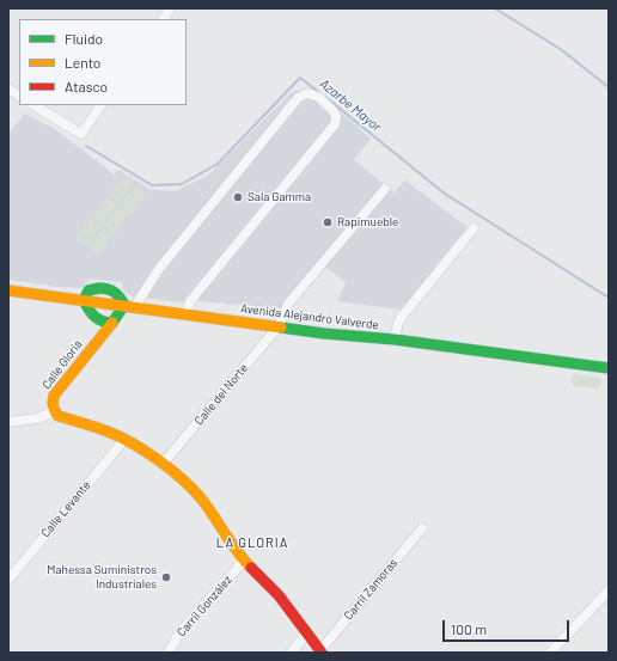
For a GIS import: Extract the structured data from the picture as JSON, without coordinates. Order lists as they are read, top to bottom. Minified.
{"streets":{"main road":["Avenida Alejandro Valverde","Calle Gloria"],"street":["Calle del Norte","Calle Levante","Carril Zamoras","Carril González"]},"crossings":[["Avenida Alejandro Valverde","Calle Gloria"],["Avenida Alejandro Valverde","Calle del Norte"]],"districts":["LA GLORIA"],"water":["Azarbe Mayor"],"places":["Sala Gamma","Rapimueble","Mahessa Suministros Industriales"],"legend":["Fluido","Lento","Atasco"],"scale_bar":"100 m"}
